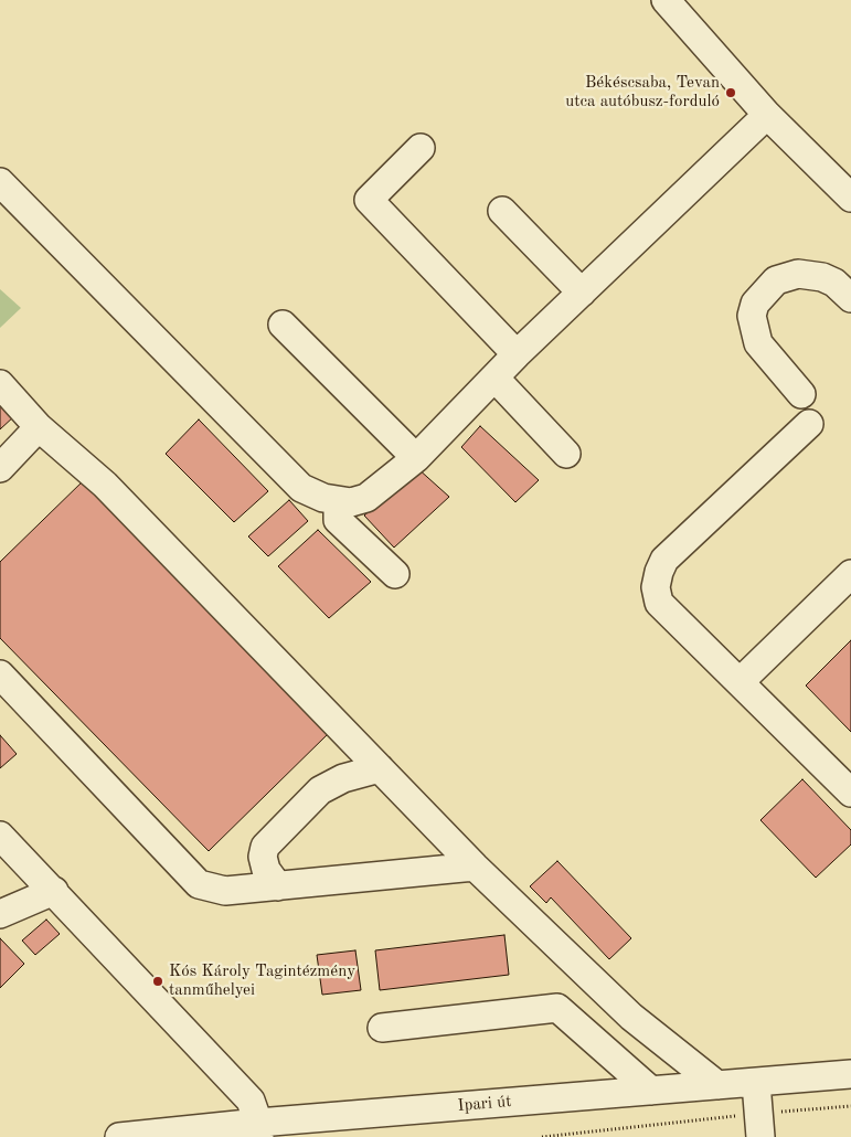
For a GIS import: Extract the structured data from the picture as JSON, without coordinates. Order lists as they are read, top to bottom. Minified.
{"streets":{"street":["Ipari út"]},"places":["Békéscsaba, Tevan utca autóbusz-forduló","Kós Károly Tagintézmény tanműhelyei"]}
